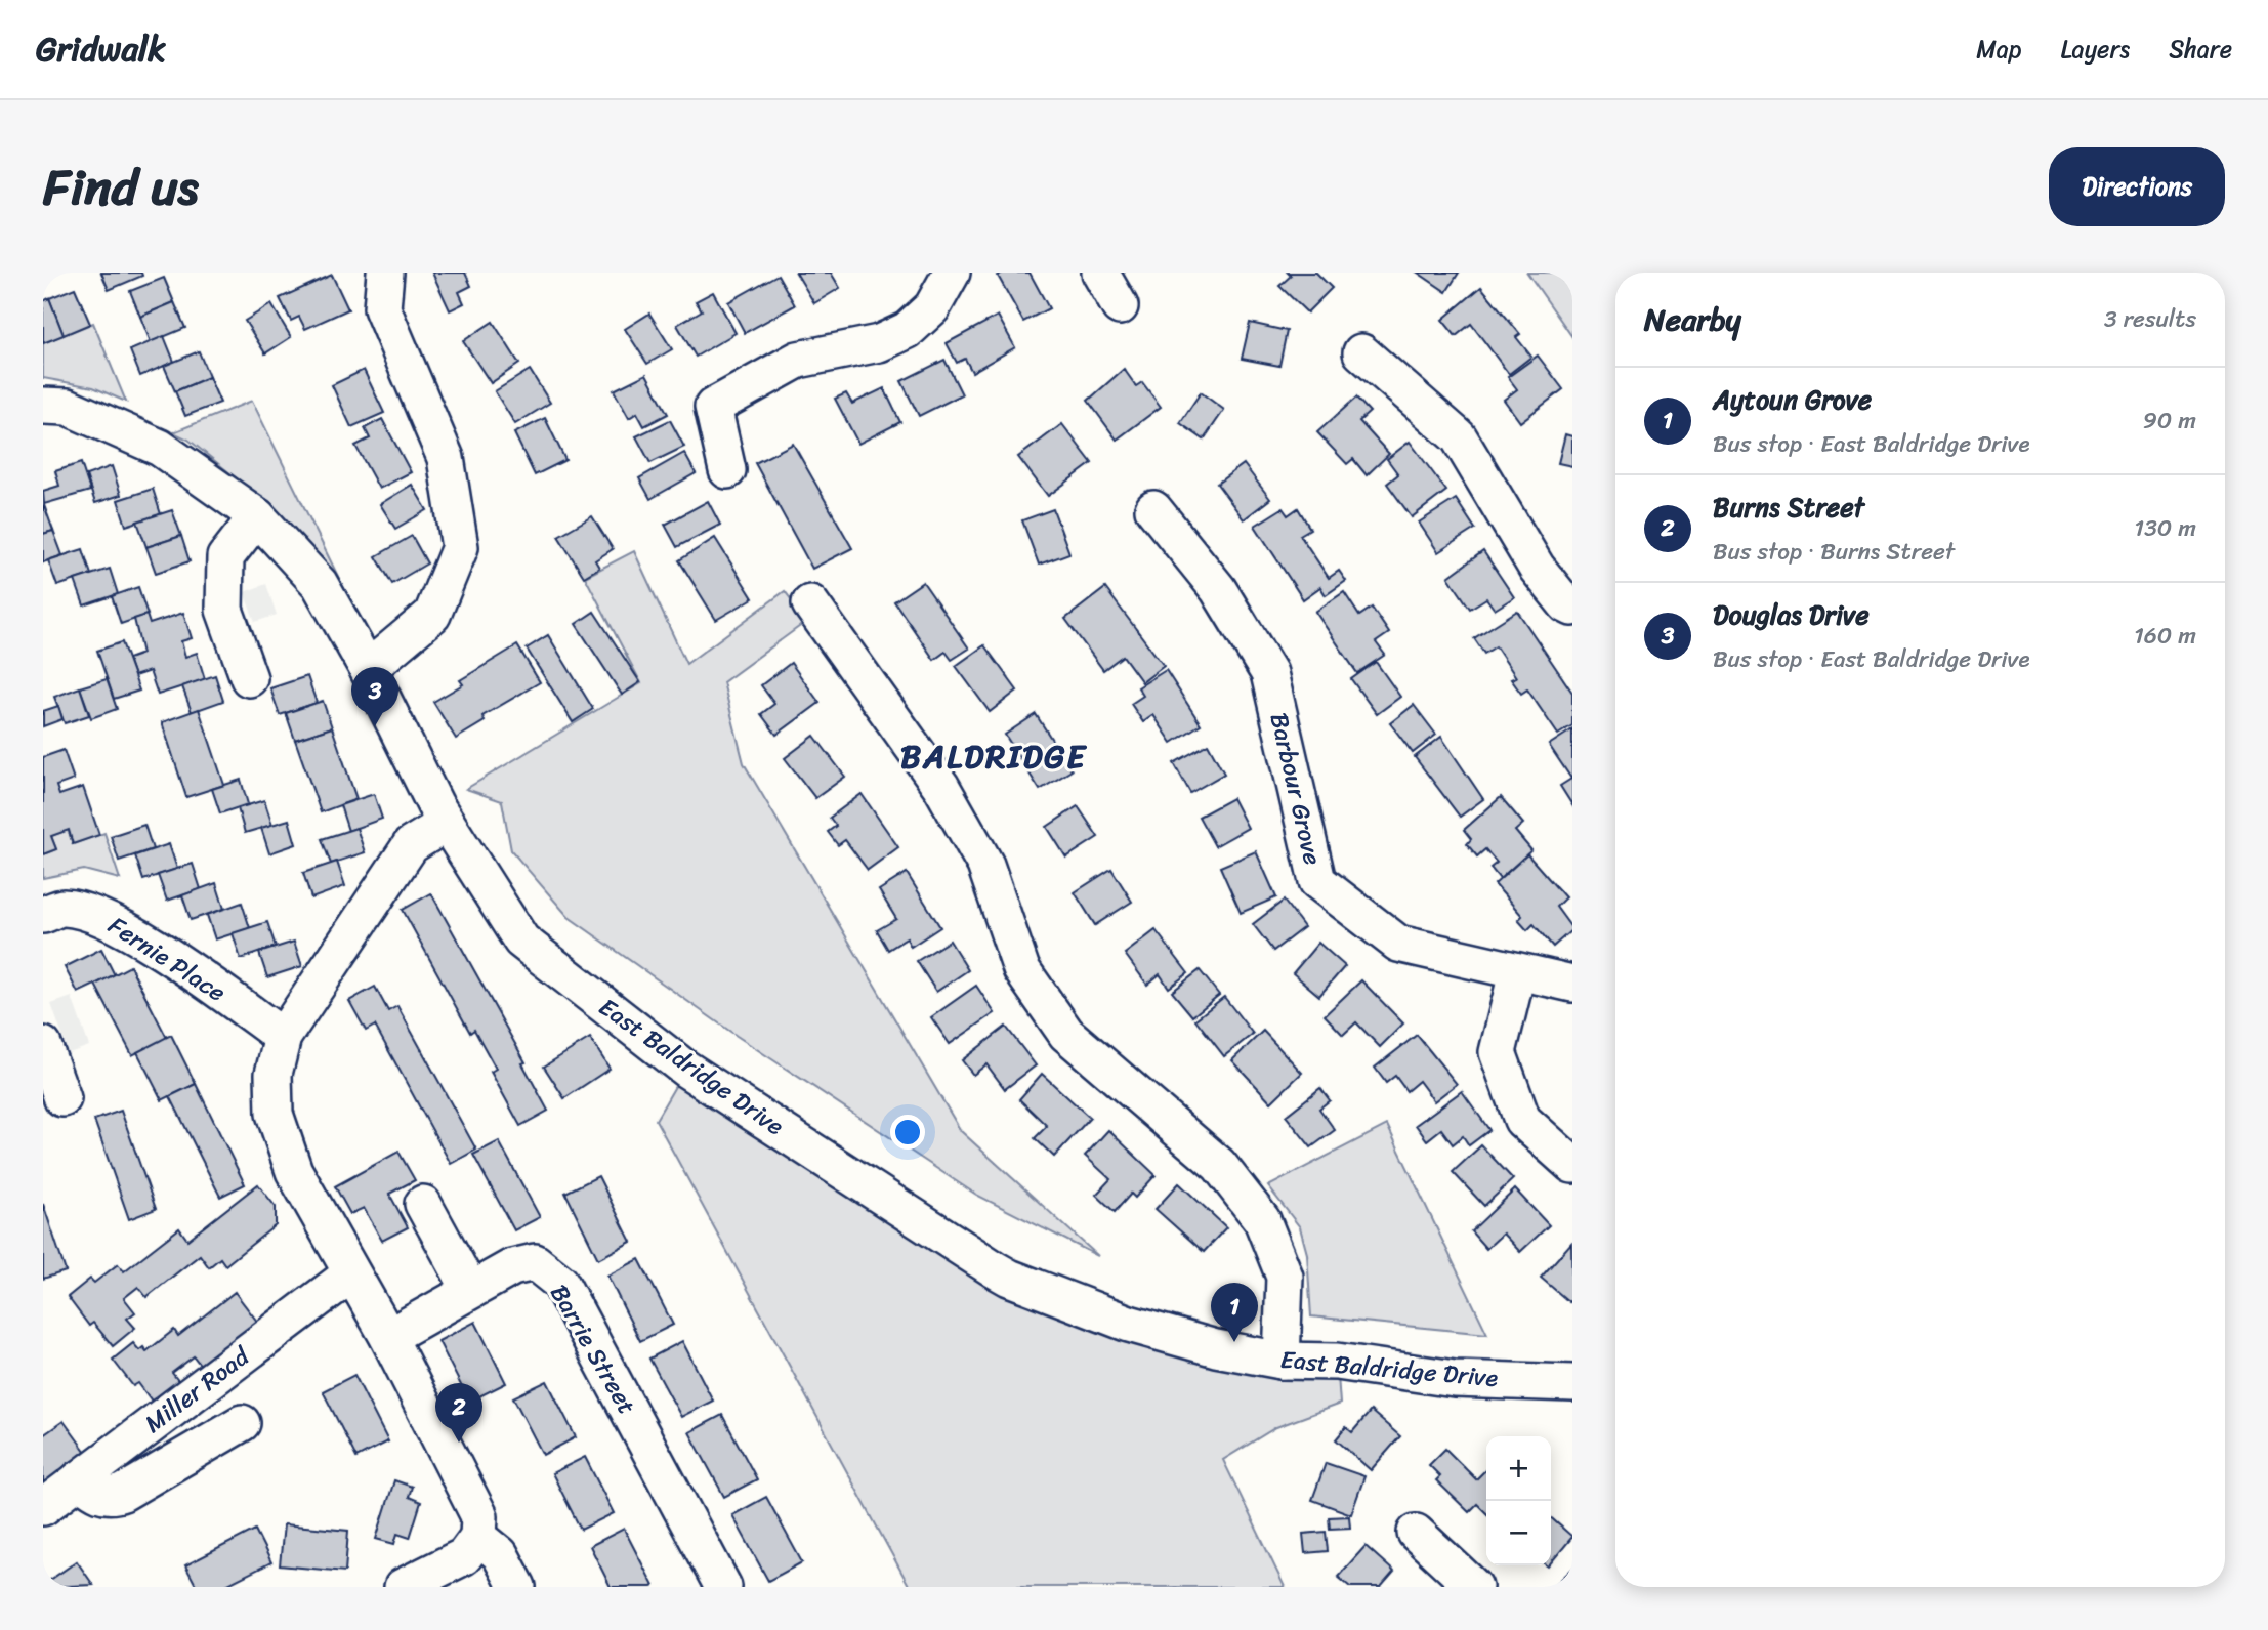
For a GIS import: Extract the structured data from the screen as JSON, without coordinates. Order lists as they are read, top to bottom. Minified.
{"streets":{"street":["Barbour Grove","Fernie Place","East Baldridge Drive","Barrie Street","Miller Road"]},"districts":["BALDRIDGE"],"page":{"header":"Gridwalk","nav":["Map","Layers","Share"],"title":"Find us","buttons":"Directions","heading":["Nearby","3 results"],"list":[{"mark":"1","name":"Aytoun Grove","note":"Bus stop · East Baldridge Drive","value":"90 m"},{"mark":"2","name":"Burns Street","note":"Bus stop · Burns Street","value":"130 m"},{"mark":"3","name":"Douglas Drive","note":"Bus stop · East Baldridge Drive","value":"160 m"}],"pins":["3","1","2"],"map_buttons":["+","−"]}}
